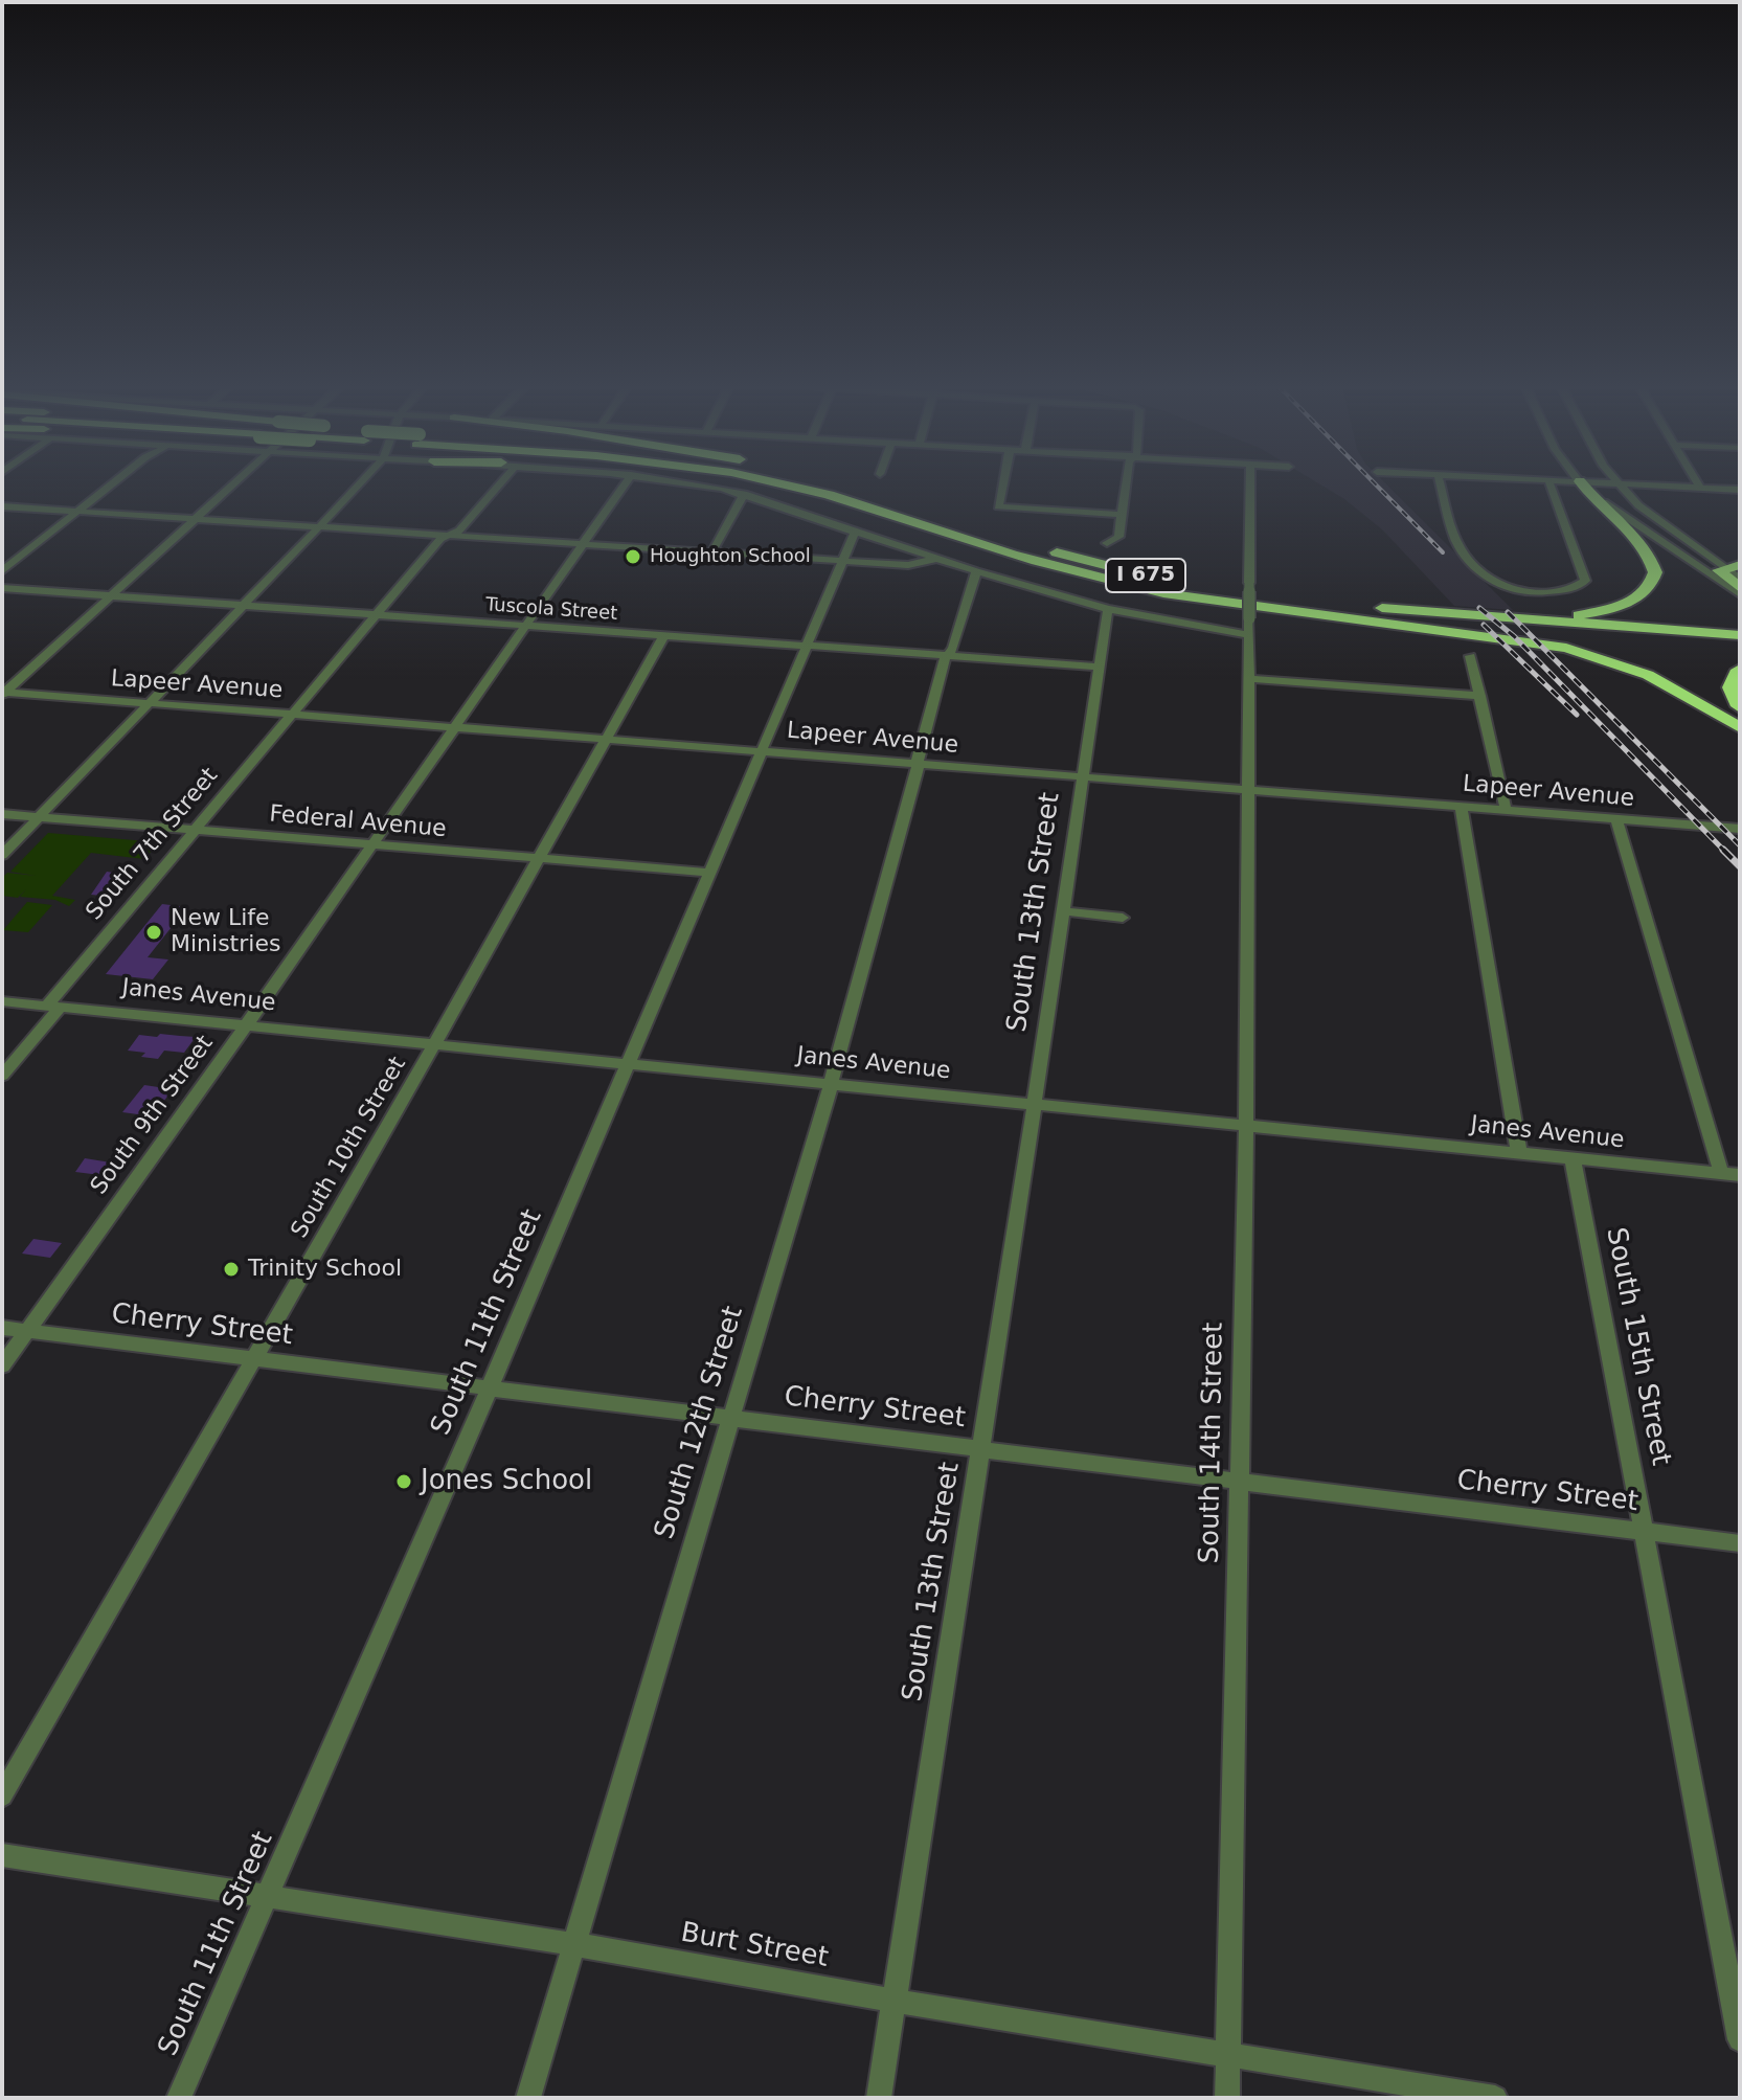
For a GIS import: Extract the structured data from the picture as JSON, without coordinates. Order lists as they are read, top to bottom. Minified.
{"streets":{"highway":["I 675"],"street":["Tuscola Street","Lapeer Avenue","Federal Avenue","South 7th Street","South 13th Street","Janes Avenue","South 9th Street","South 10th Street","South 11th Street","Cherry Street","South 15th Street","South 12th Street","South 14th Street","Burt Street"]},"crossings":[["Tuscola Street","South 7th Street"],["Tuscola Street","South 13th Street"],["Tuscola Street","South 9th Street"],["Tuscola Street","South 10th Street"],["Tuscola Street","South 11th Street"],["Tuscola Street","South 12th Street"],["Lapeer Avenue","South 7th Street"],["Lapeer Avenue","South 13th Street"],["Lapeer Avenue","South 9th Street"],["Lapeer Avenue","South 10th Street"],["Lapeer Avenue","South 11th Street"],["Lapeer Avenue","South 12th Street"],["Lapeer Avenue","South 14th Street"],["Federal Avenue","South 7th Street"],["Federal Avenue","South 9th Street"],["Federal Avenue","South 10th Street"],["Federal Avenue","South 11th Street"],["South 7th Street","Janes Avenue"],["South 13th Street","Janes Avenue"],["South 13th Street","Cherry Street"],["South 13th Street","Burt Street"],["Janes Avenue","South 9th Street"],["Janes Avenue","South 10th Street"],["Janes Avenue","South 11th Street"],["Janes Avenue","South 15th Street"],["Janes Avenue","South 12th Street"],["Janes Avenue","South 14th Street"],["South 9th Street","Cherry Street"],["South 10th Street","Cherry Street"],["South 11th Street","Cherry Street"],["South 11th Street","Burt Street"],["Cherry Street","South 15th Street"],["Cherry Street","South 12th Street"],["Cherry Street","South 14th Street"],["South 12th Street","Burt Street"],["South 14th Street","Burt Street"]],"places":["Houghton School","New Life Ministries","Trinity School","Jones School"]}
